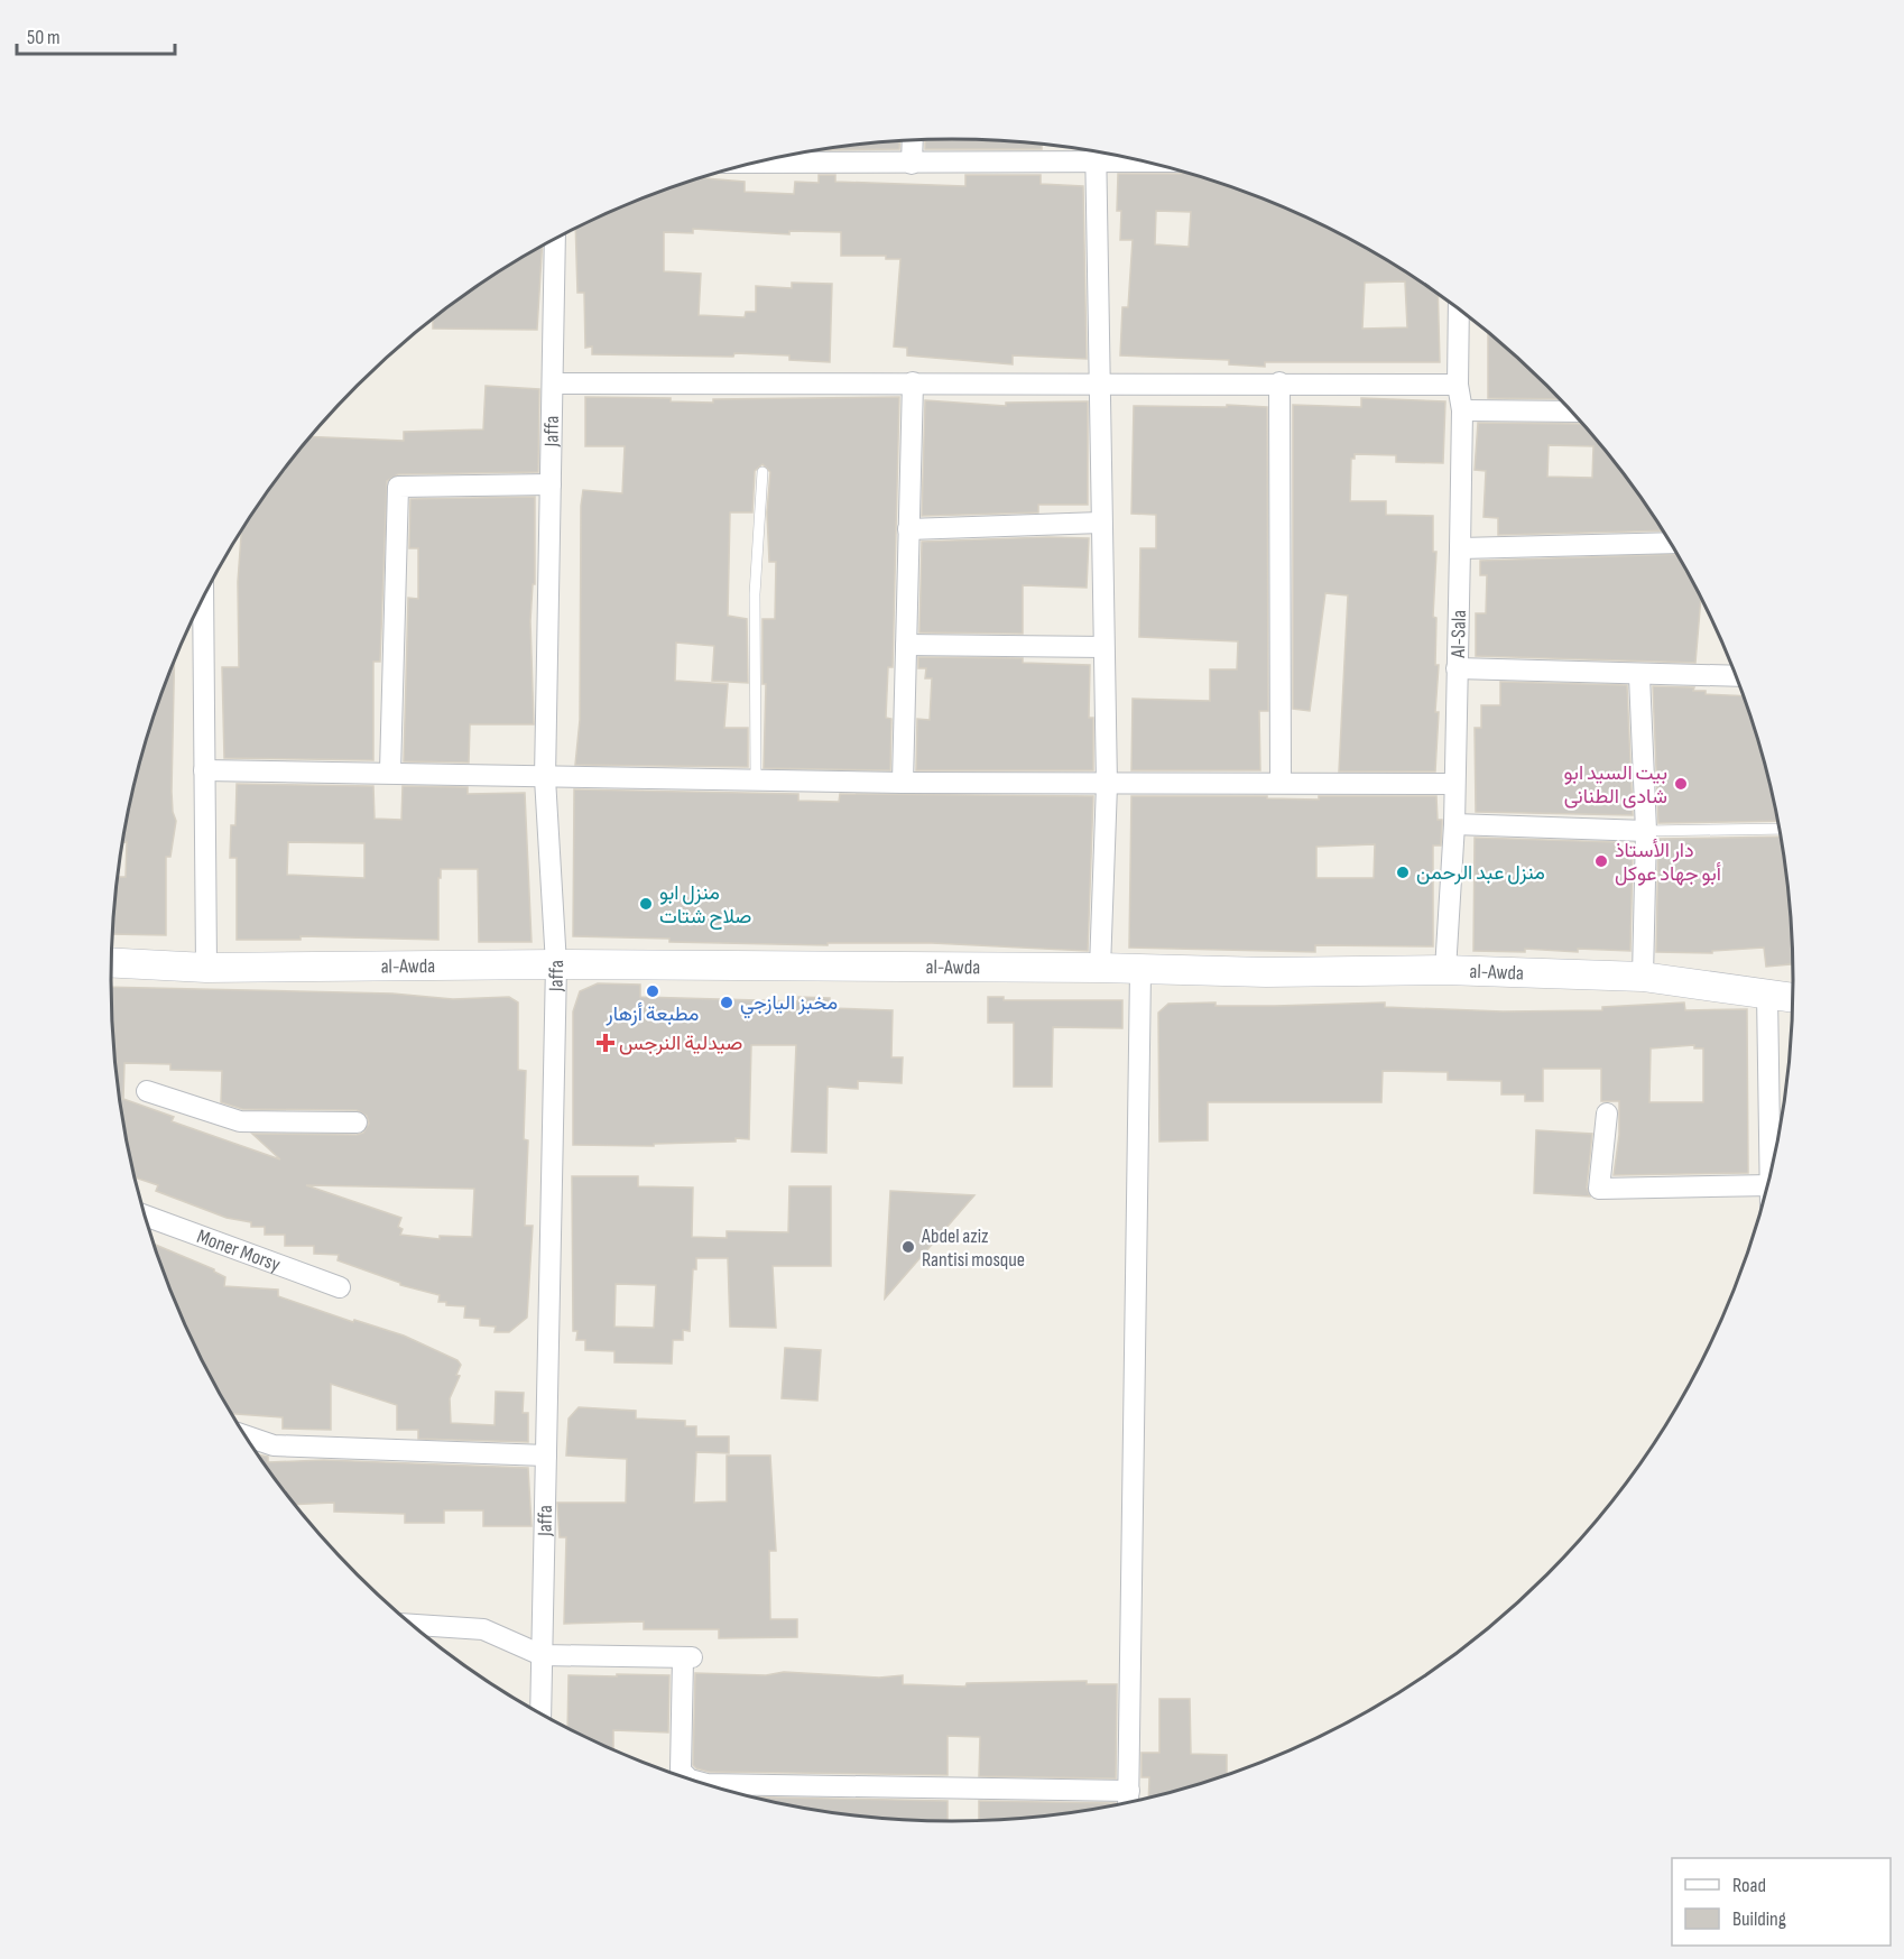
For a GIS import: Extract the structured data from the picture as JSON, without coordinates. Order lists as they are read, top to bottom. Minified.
{"streets":{"main road":["al-Awda"],"street":["Jaffa","Al-Sala","Moner Morsy"]},"crossings":[["Jaffa","al-Awda"],["Al-Sala","al-Awda"]],"places":{"other":["بيت السيد ابو شادى الطنانى","دار الأستاذ أبو جهاد عوكل","منزل عبد الرحمن","منزل ابو صلاح شتات","مطبعة أزهار","مخبز اليازجي","Abdel aziz Rantisi mosque"],"health":["صيدلية النرجس"]},"legend":["Road","Building"],"scale_bar":"50 m"}
